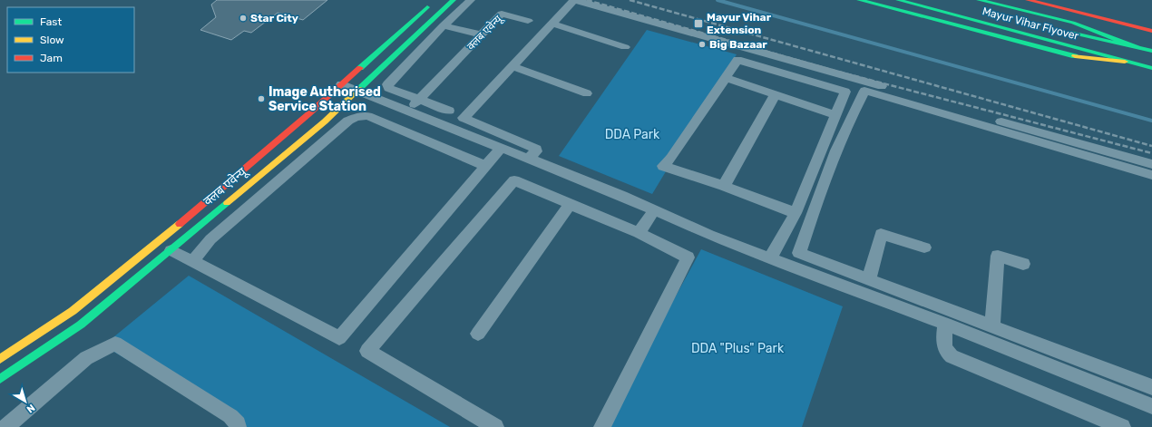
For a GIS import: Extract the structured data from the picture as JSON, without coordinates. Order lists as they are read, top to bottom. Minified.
{"streets":{"main road":["Mayur Vihar Flyover","क्लब एवेन्यू"]},"parks":["DDA Park","DDA \"Plus\" Park"],"places":{"other":["Star City","Big Bazaar","Image Authorised Service Station"],"transit":["Mayur Vihar Extension"]},"legend":["Fast","Slow","Jam"],"north":"bottom right"}
